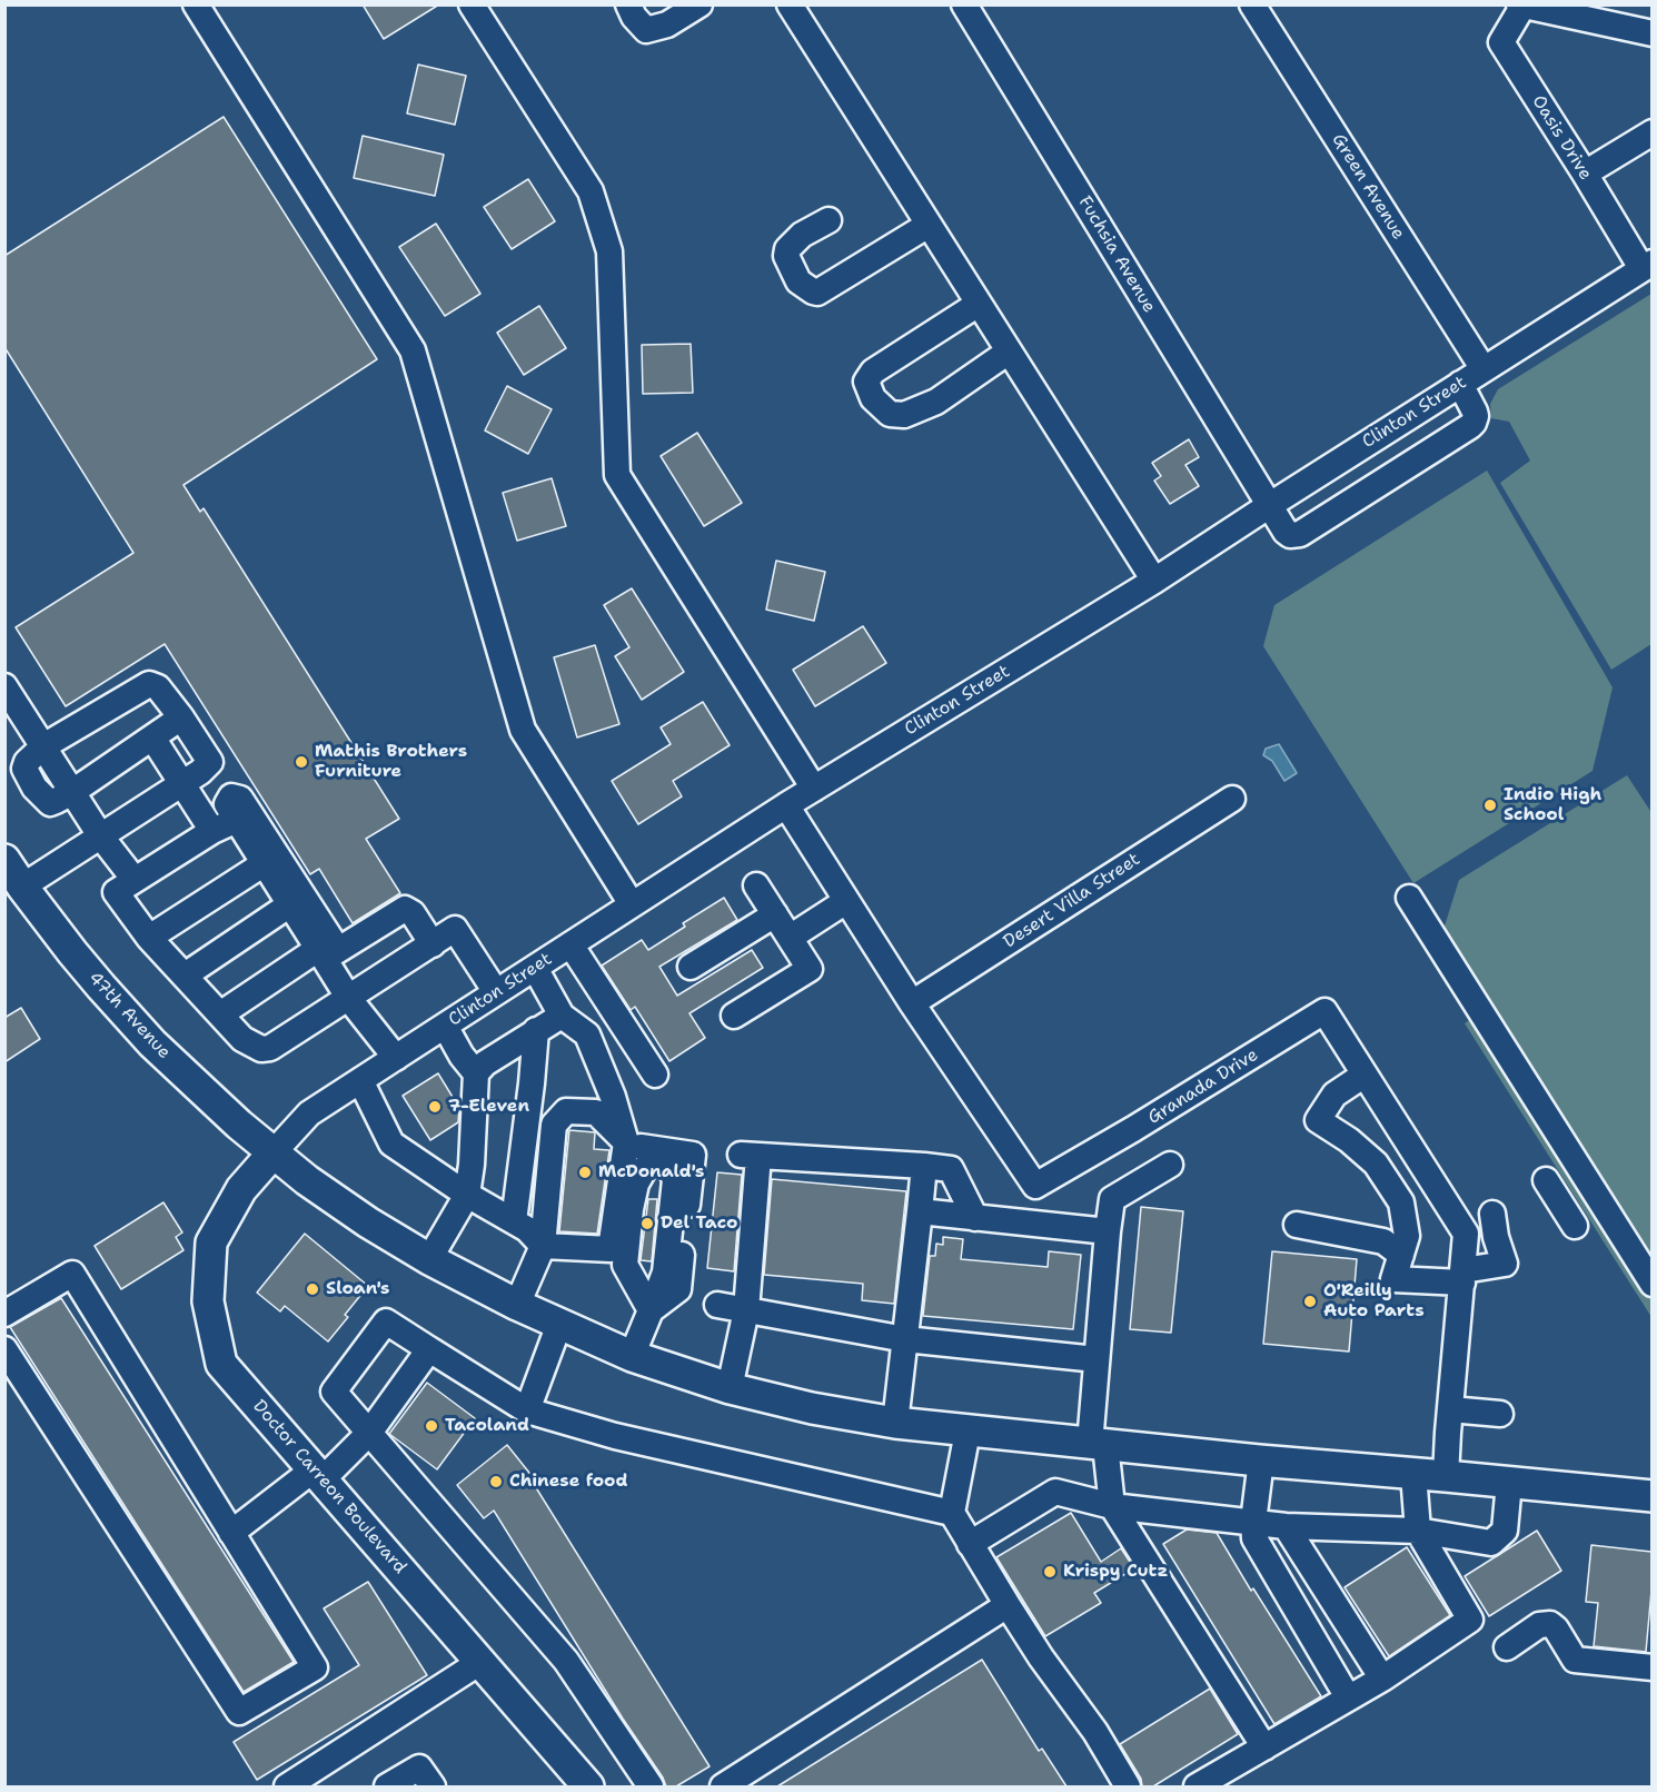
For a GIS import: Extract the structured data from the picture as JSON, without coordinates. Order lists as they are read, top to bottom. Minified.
{"streets":{"main road":["47th Avenue","Doctor Carreon Boulevard"],"street":["Oasis Drive","Green Avenue","Fuchsia Avenue","Clinton Street","Desert Villa Street","Granada Drive"]},"crossings":[["Oasis Drive","Clinton Street"],["Green Avenue","Clinton Street"],["Fuchsia Avenue","Clinton Street"],["Clinton Street","47th Avenue"],["Clinton Street","Granada Drive"],["Clinton Street","Doctor Carreon Boulevard"],["Desert Villa Street","Granada Drive"],["47th Avenue","Granada Drive"],["47th Avenue","Doctor Carreon Boulevard"]],"places":["Mathis Brothers Furniture","Indio High School","7-Eleven","McDonald's","Del Taco","Sloan's","O'Reilly Auto Parts","Tacoland","Chinese food","Krispy Cutz"]}
